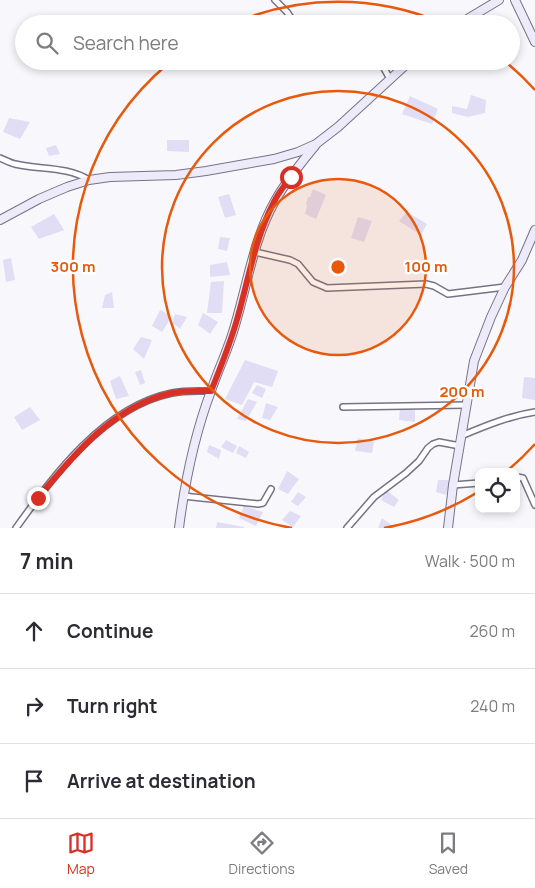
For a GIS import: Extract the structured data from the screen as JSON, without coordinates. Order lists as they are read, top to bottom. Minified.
{"page":{"search":"Search here","heading":["7 min","Walk · 500 m"],"list":[["Continue","260 m"],["Turn right","240 m"],"Arrive at destination"],"nav":["Map","Directions","Saved"]},"rings":["100 m","300 m","200 m"]}
